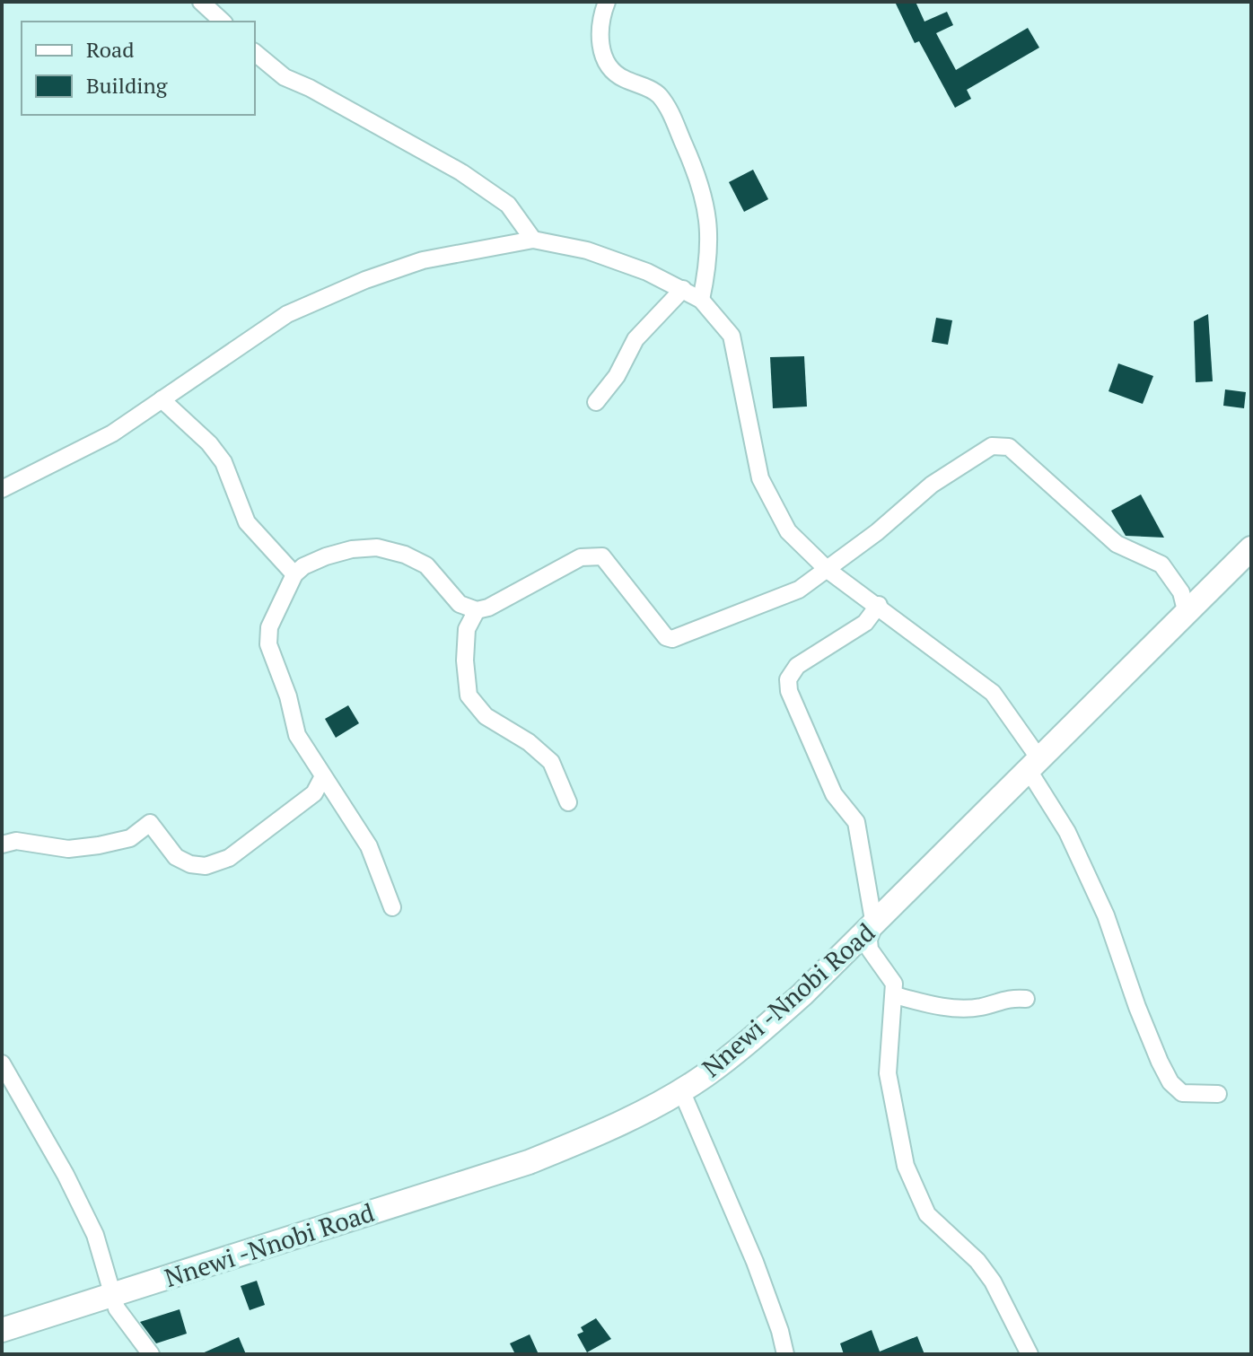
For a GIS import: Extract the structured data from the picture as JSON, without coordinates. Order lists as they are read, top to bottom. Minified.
{"streets":{"main road":["Nnewi -Nnobi Road"]},"legend":["Road","Building"]}
